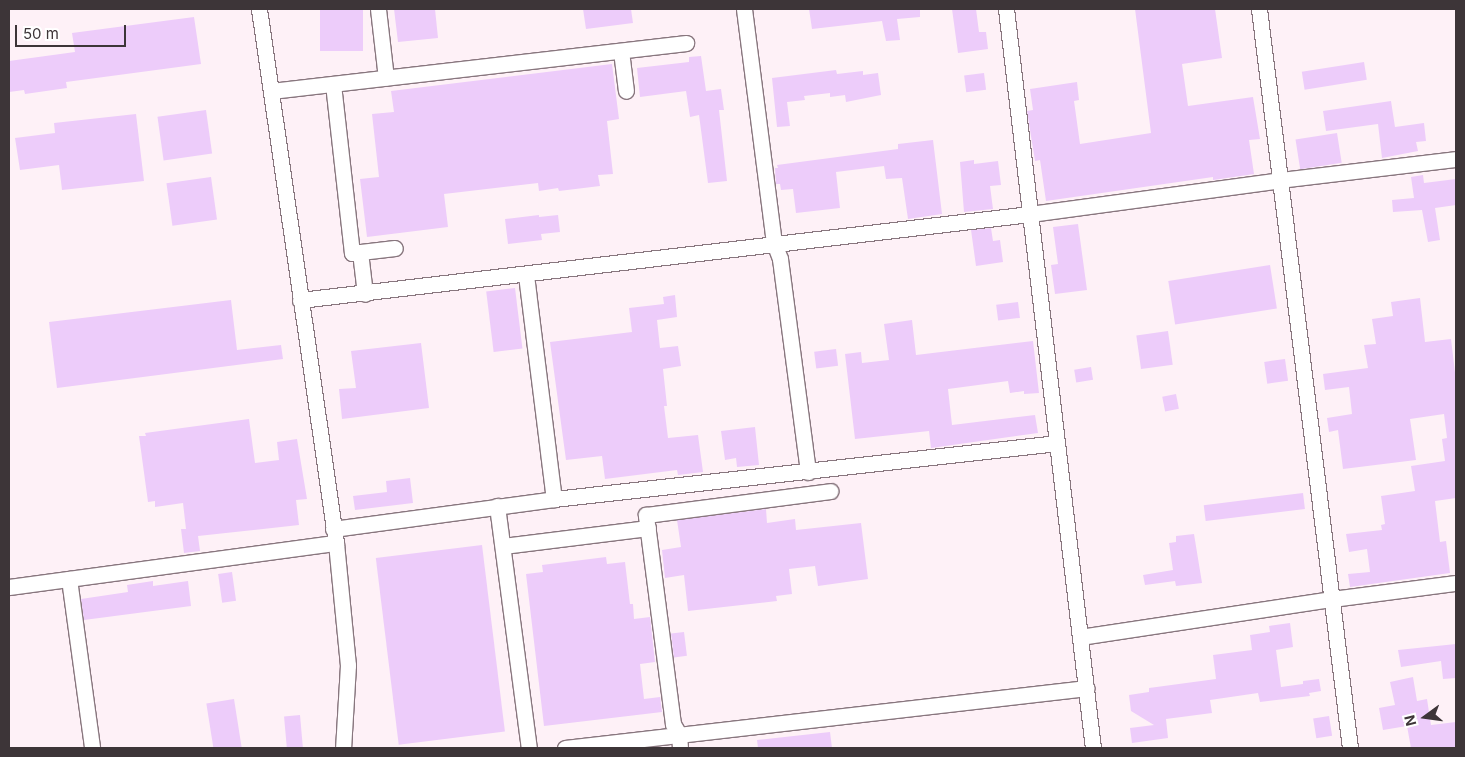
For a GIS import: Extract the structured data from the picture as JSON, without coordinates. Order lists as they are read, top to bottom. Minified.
{"scale_bar":"50 m","north":"left"}
